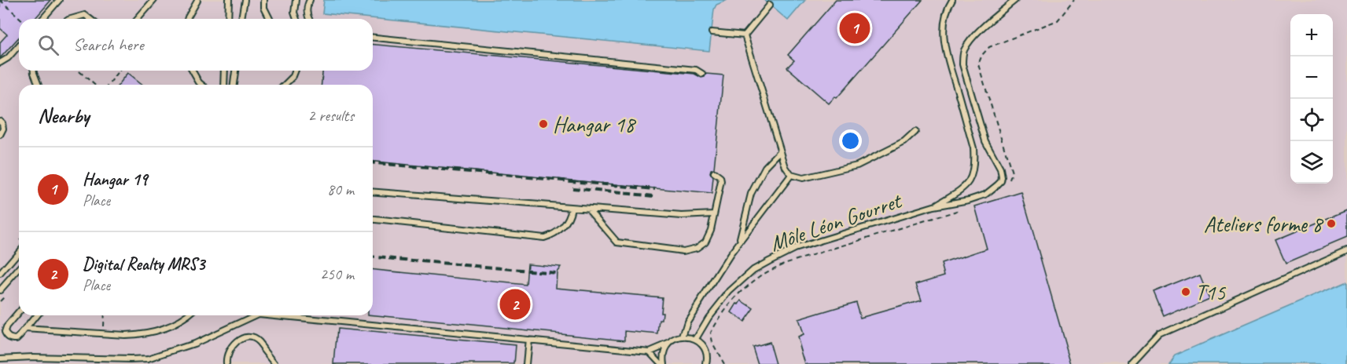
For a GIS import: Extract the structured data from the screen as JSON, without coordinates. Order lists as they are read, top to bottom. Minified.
{"streets":{"lane":["Môle Léon Gourret"]},"places":["Hangar 18","Ateliers forme 8","T15"],"page":{"pins":["1","2"],"map_buttons":["+","−"],"search":"Search here","heading":["Nearby","2 results"],"list":[{"mark":"1","name":"Hangar 19","note":"Place","value":"80 m"},{"mark":"2","name":"Digital Realty MRS3","note":"Place","value":"250 m"}]}}
